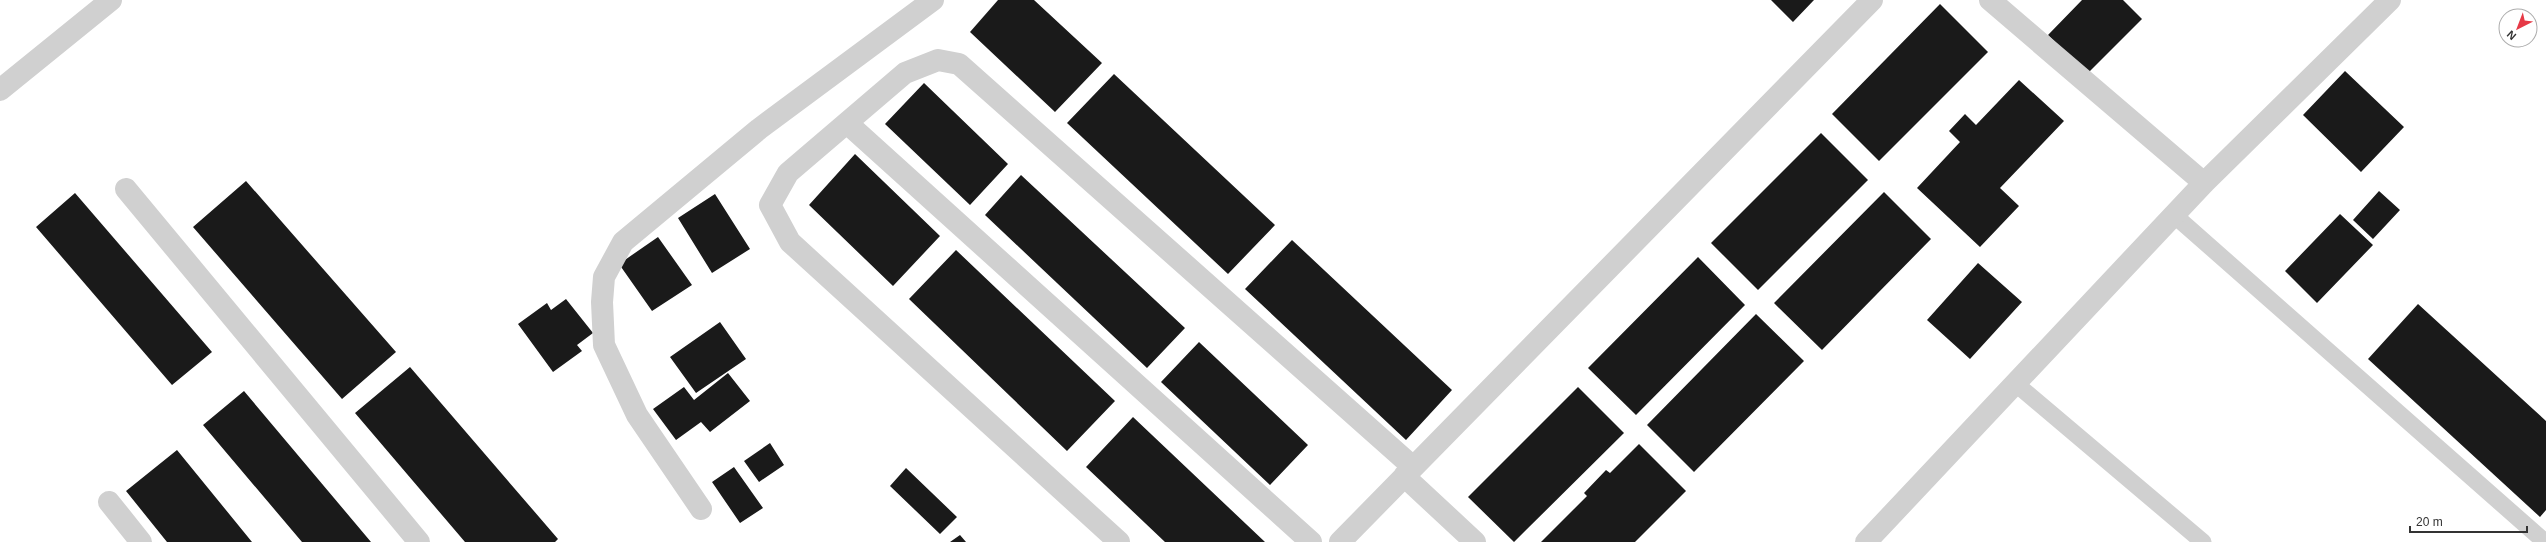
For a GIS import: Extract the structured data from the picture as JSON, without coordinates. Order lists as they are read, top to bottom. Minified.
{"scale_bar":"20 m","north":"bottom left"}
